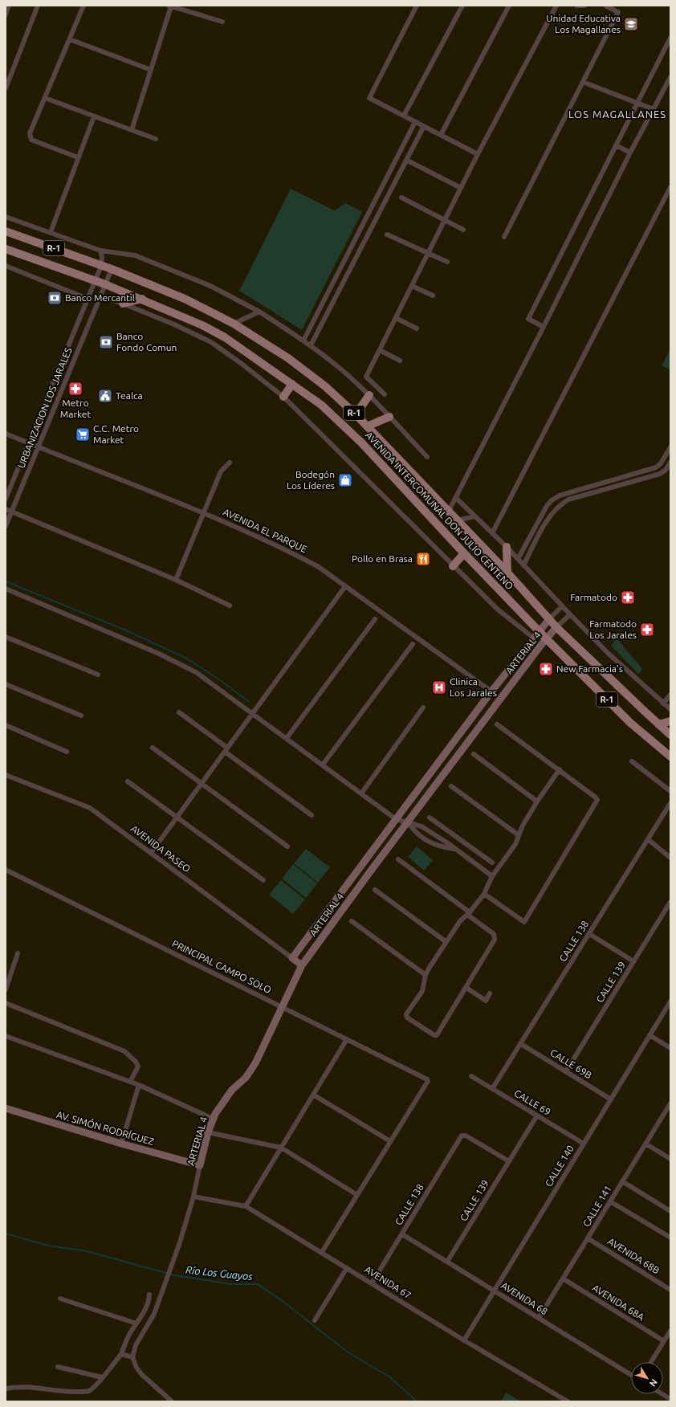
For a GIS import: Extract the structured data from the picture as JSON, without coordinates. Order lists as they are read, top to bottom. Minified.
{"streets":{"main road":["R-1","AVENIDA INTERCOMUNAL DON JULIO CENTENO"],"street":["URBANIZACION LOS JARALES","AVENIDA EL PARQUE","ARTERIAL 4","AVENIDA PASEO","CALLE 138","PRINCIPAL CAMPO SOLO","CALLE 139","CALLE 69B","CALLE 69","AV. SIMÓN RODRÍGUEZ","CALLE 140","CALLE 141","AVENIDA 68B","AVENIDA 67","AVENIDA 68","AVENIDA 68A"]},"crossings":[["URBANIZACION LOS JARALES","AVENIDA INTERCOMUNAL DON JULIO CENTENO"],["URBANIZACION LOS JARALES","AVENIDA EL PARQUE"],["AVENIDA INTERCOMUNAL DON JULIO CENTENO","ARTERIAL 4"],["AVENIDA EL PARQUE","ARTERIAL 4"],["ARTERIAL 4","AVENIDA PASEO"],["ARTERIAL 4","PRINCIPAL CAMPO SOLO"],["ARTERIAL 4","AV. SIMÓN RODRÍGUEZ"],["ARTERIAL 4","AVENIDA 67"],["CALLE 138","CALLE 139"],["CALLE 138","CALLE 69B"],["CALLE 138","CALLE 69"],["CALLE 138","AVENIDA 67"],["CALLE 138","AVENIDA 68"],["CALLE 139","CALLE 69B"],["CALLE 139","CALLE 69"],["CALLE 139","AVENIDA 68"],["CALLE 69B","CALLE 140"],["CALLE 69","CALLE 140"],["CALLE 140","AVENIDA 67"],["CALLE 140","AVENIDA 68"],["CALLE 141","AVENIDA 68B"],["CALLE 141","AVENIDA 68"],["CALLE 141","AVENIDA 68A"]],"districts":["LOS MAGALLANES"],"water":["Río Los Guayos"],"places":{"school or university":["Unidad Educativa Los Magallanes"],"bank":["Banco Mercantil","Banco Fondo Comun"],"pharmacy":["Metro Market","Farmatodo","Farmatodo Los Jarales","New Farmacia's"],"public building":["Tealca"],"supermarket":["C.C. Metro Market"],"shop":["Bodegón Los Líderes"],"restaurant":["Pollo en Brasa"],"hospital":["Clinica Los Jarales"]},"north":"bottom right"}
